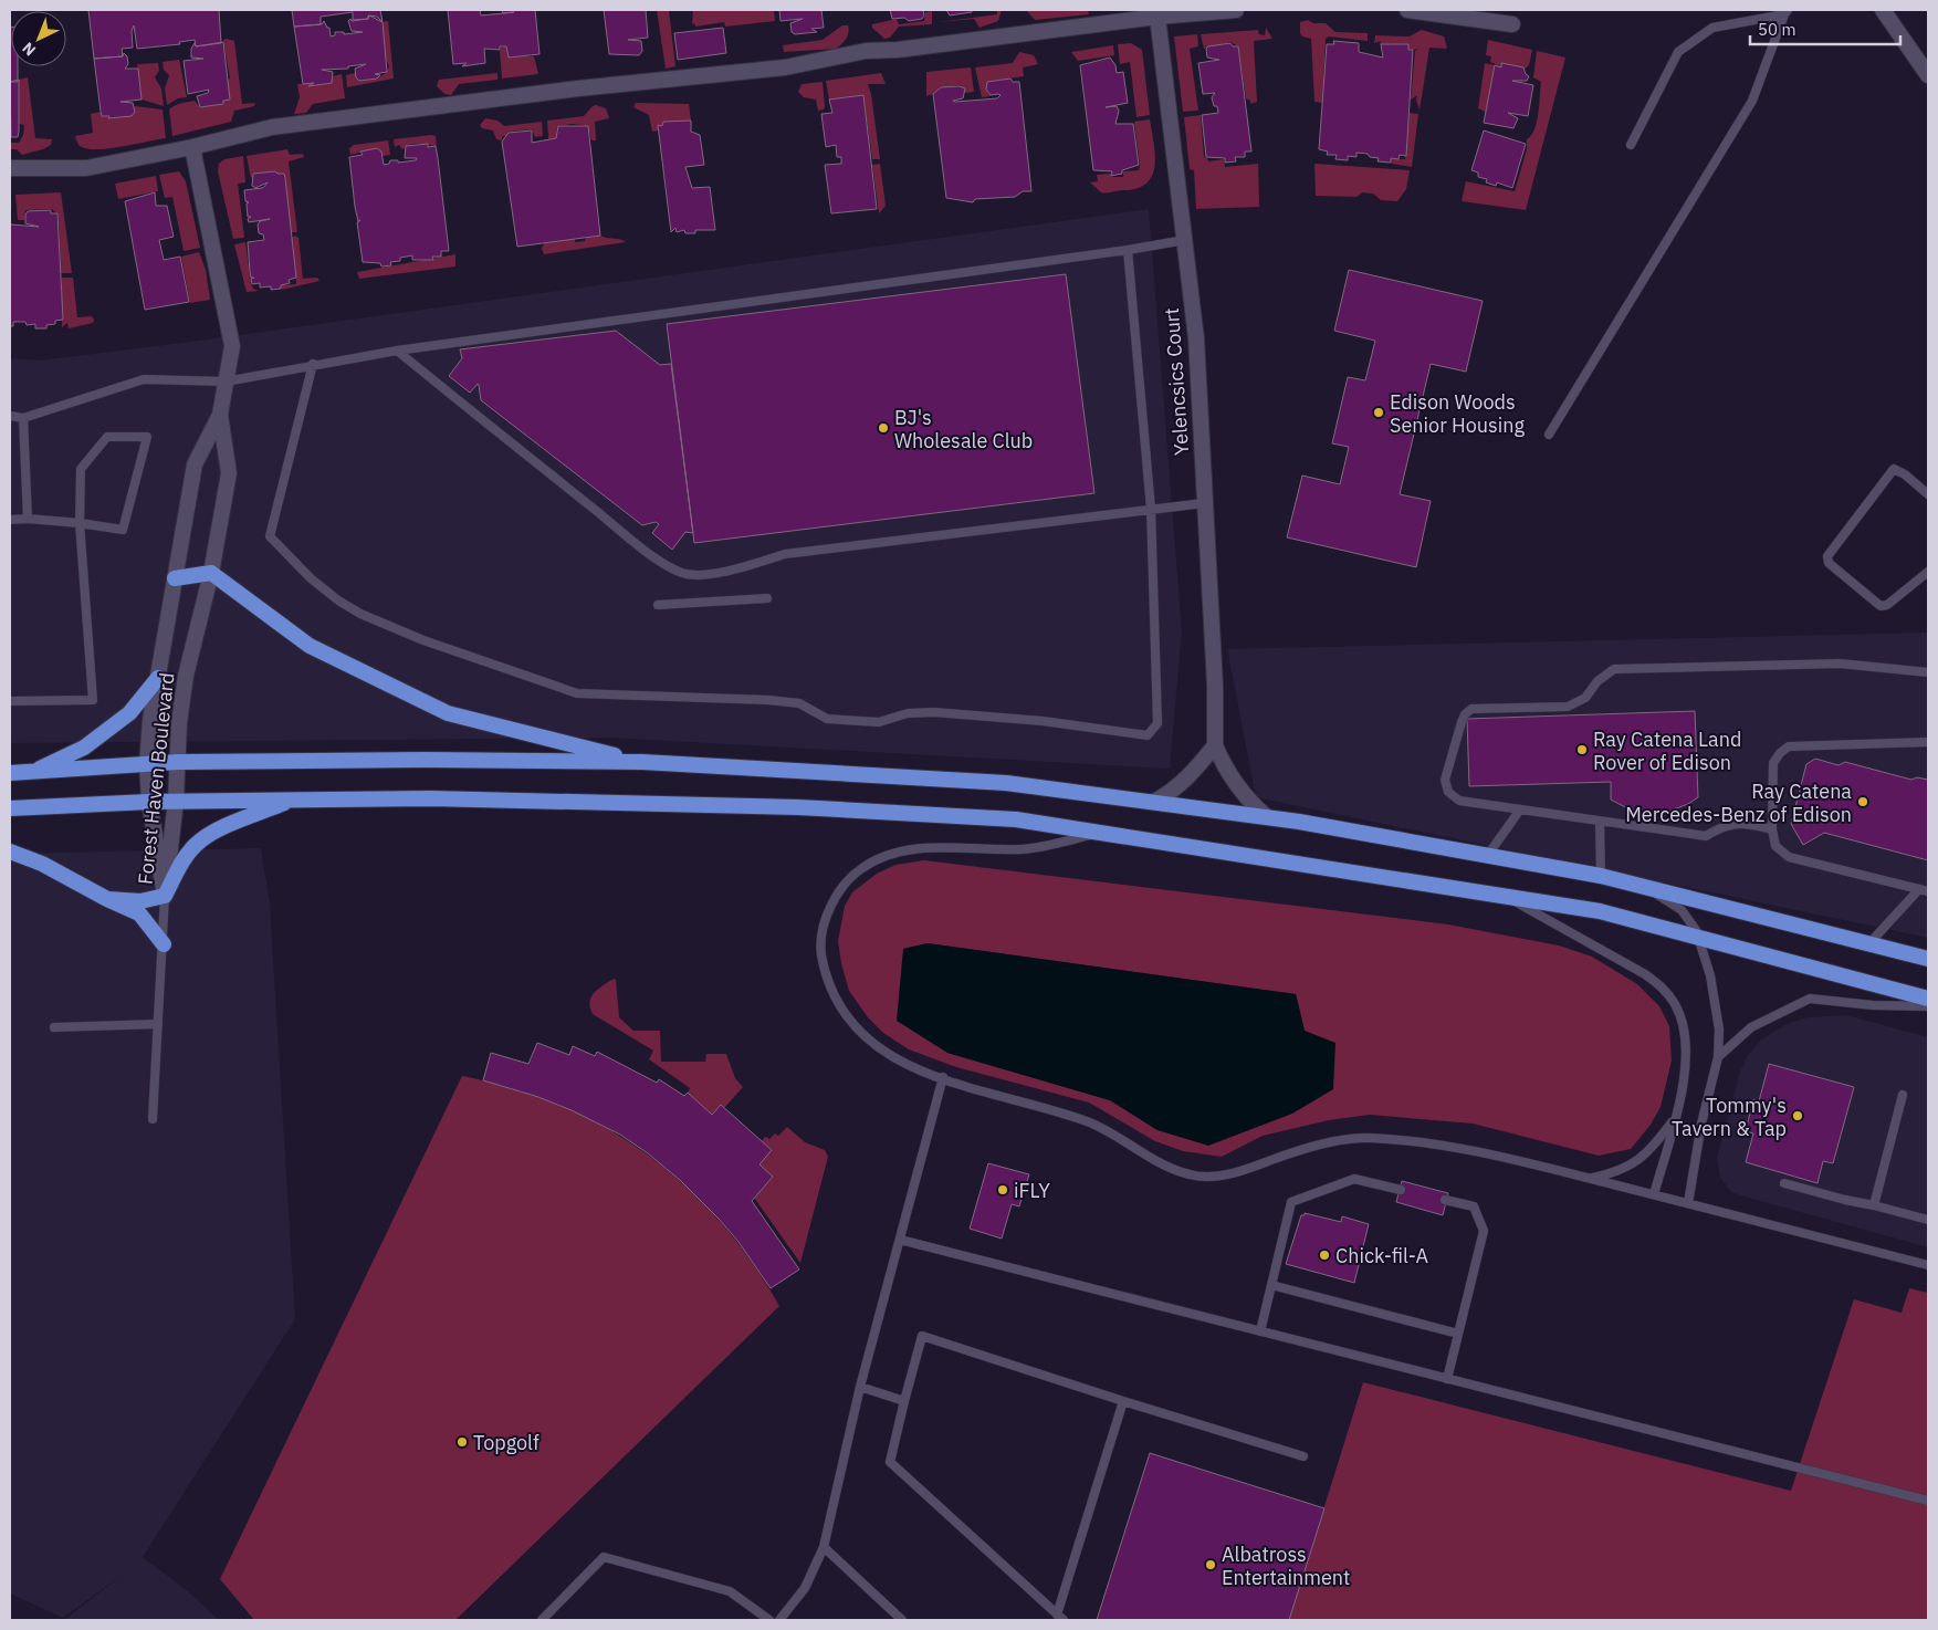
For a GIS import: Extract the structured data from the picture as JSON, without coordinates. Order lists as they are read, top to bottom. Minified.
{"streets":{"street":["Yelencsics Court","Forest Haven Boulevard"]},"places":["Edison Woods Senior Housing","BJ's Wholesale Club","Ray Catena Land Rover of Edison","Ray Catena Mercedes-Benz of Edison","Tommy's Tavern & Tap","iFLY","Chick-fil-A","Topgolf","Albatross Entertainment"],"scale_bar":"50 m","north":"bottom left"}
